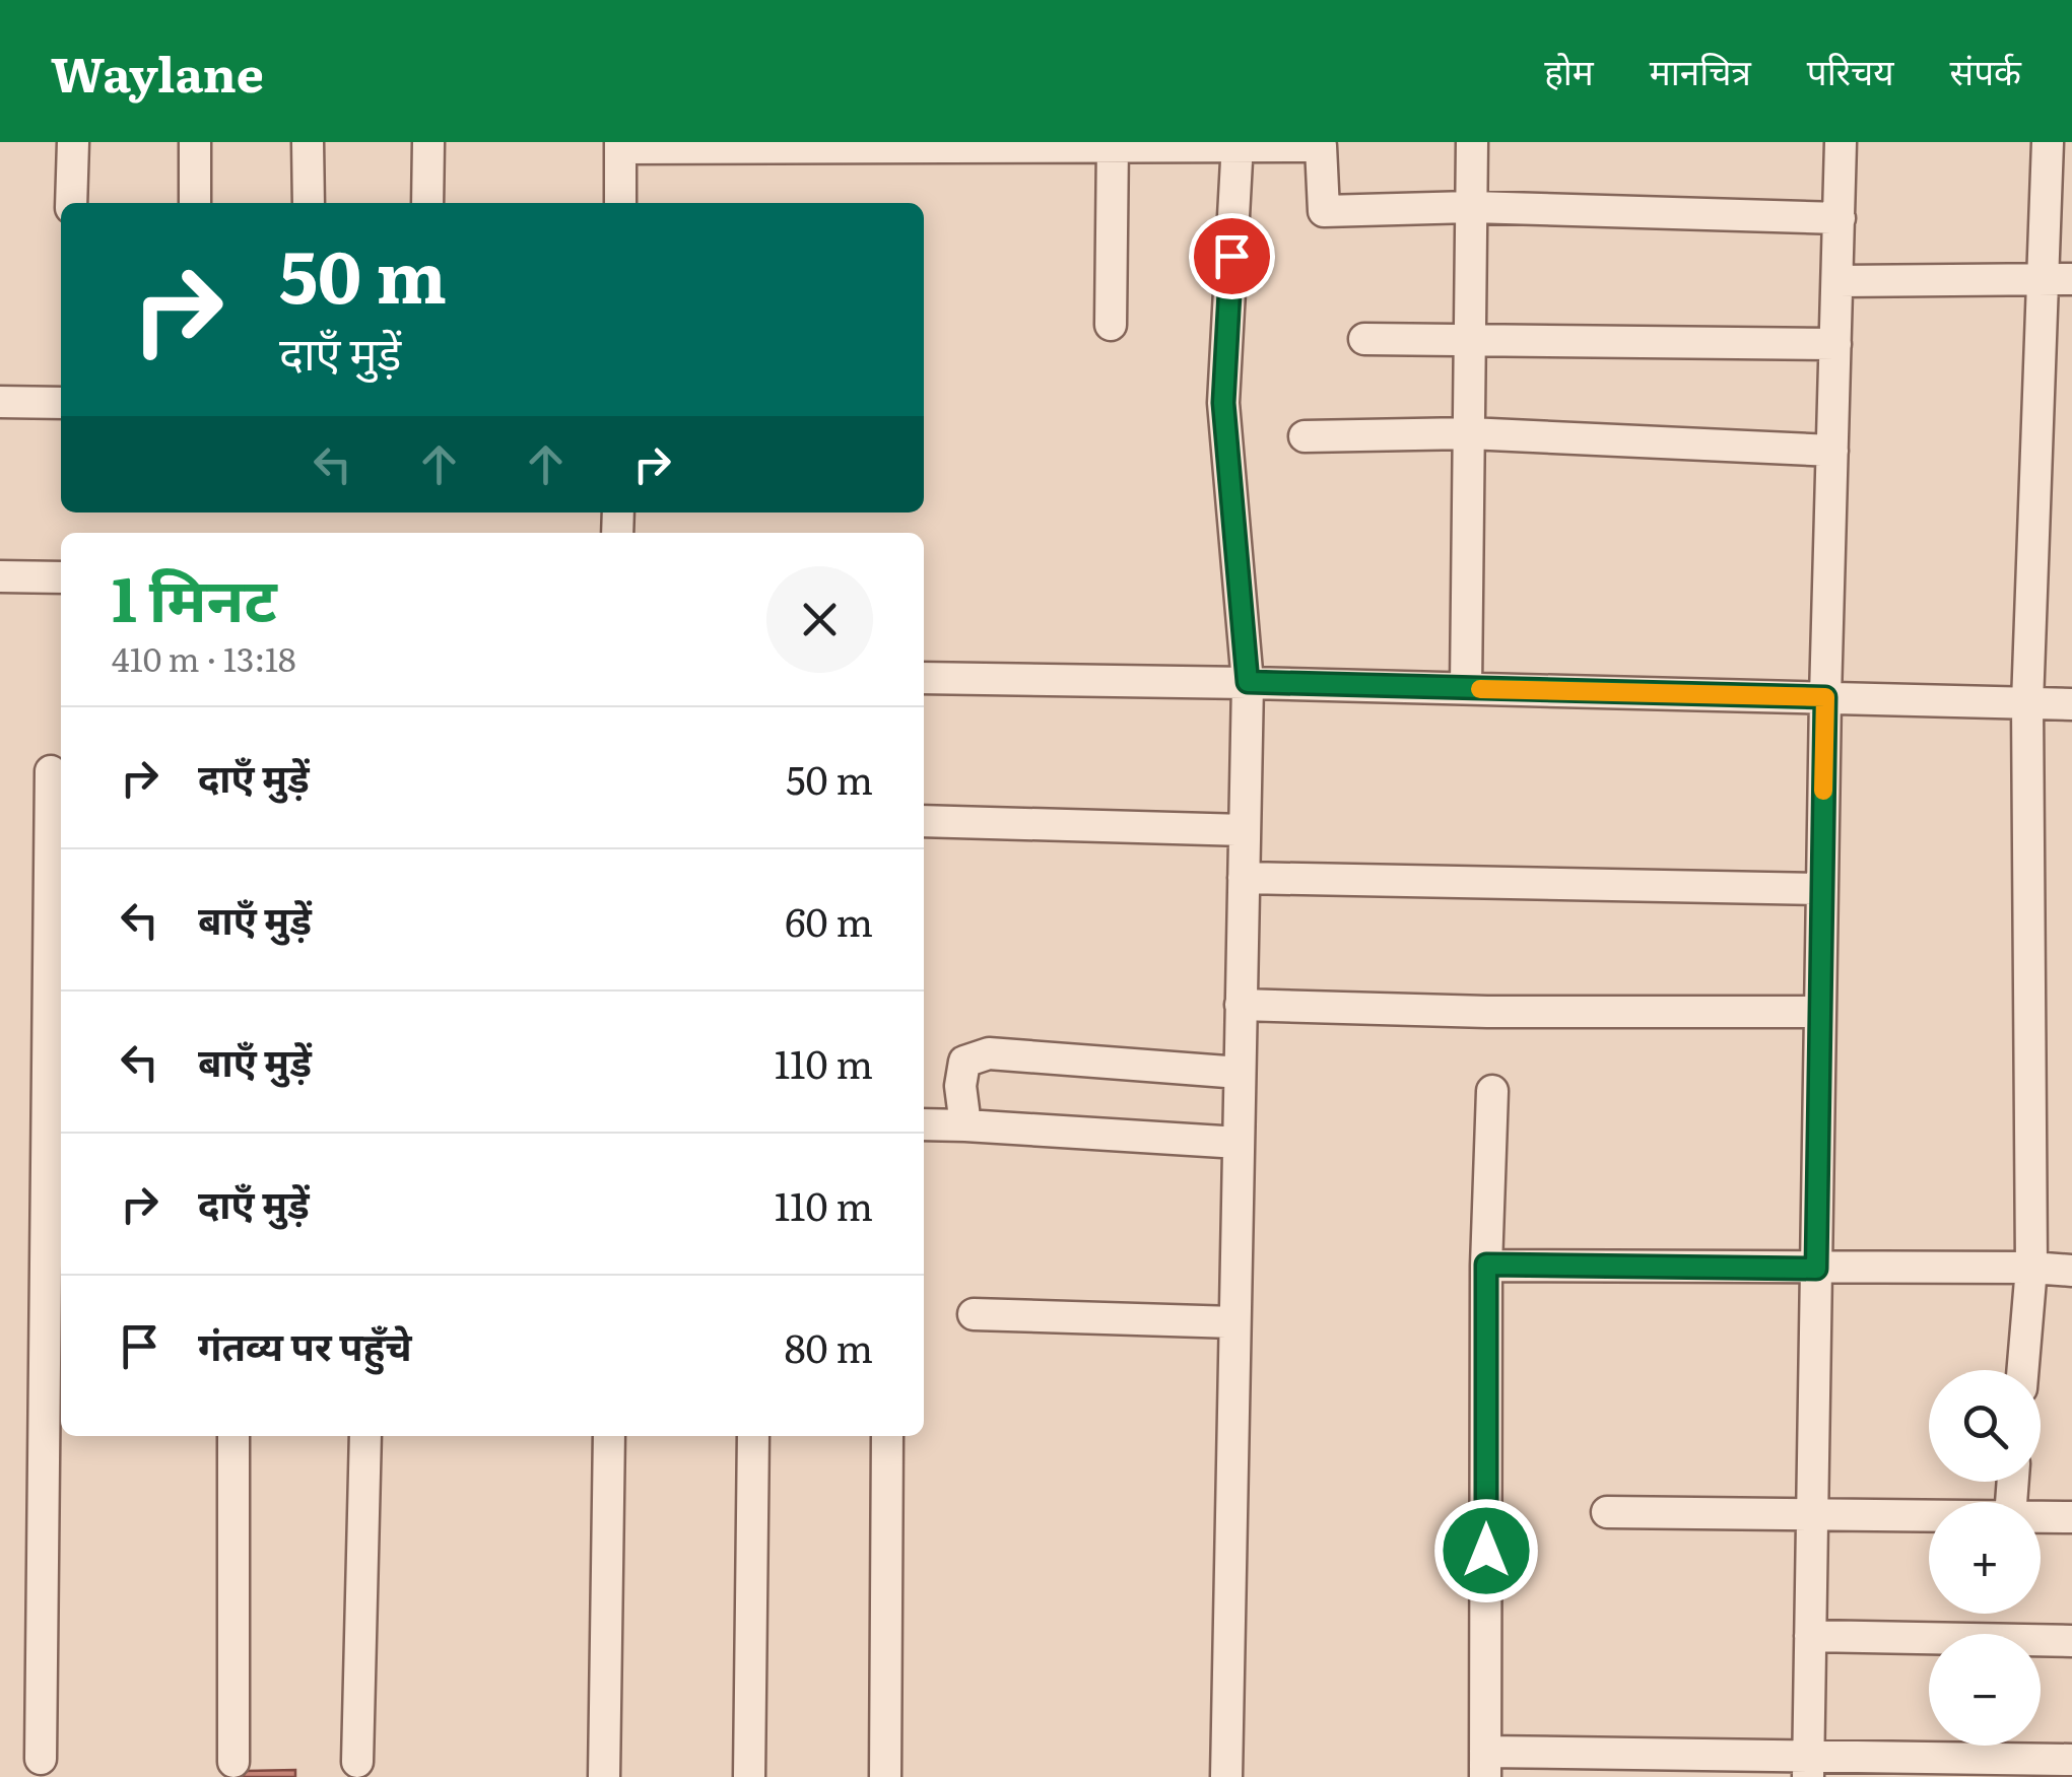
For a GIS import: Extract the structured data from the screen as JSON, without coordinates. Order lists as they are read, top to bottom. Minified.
{"page":{"header":"Waylane","nav":["होम","मानचित्र","परिचय","संपर्क"],"turn":["50 m","दाएँ मुड़ें"],"heading":["1 मिनट","410 m · 13:18"],"list":[{"name":"दाएँ मुड़ें","value":"50 m"},{"name":"बाएँ मुड़ें","value":"60 m"},{"name":"बाएँ मुड़ें","value":"110 m"},{"name":"दाएँ मुड़ें","value":"110 m"},{"name":"गंतव्य पर पहुँचे","value":"80 m"}],"map_buttons":["+","−"]}}
